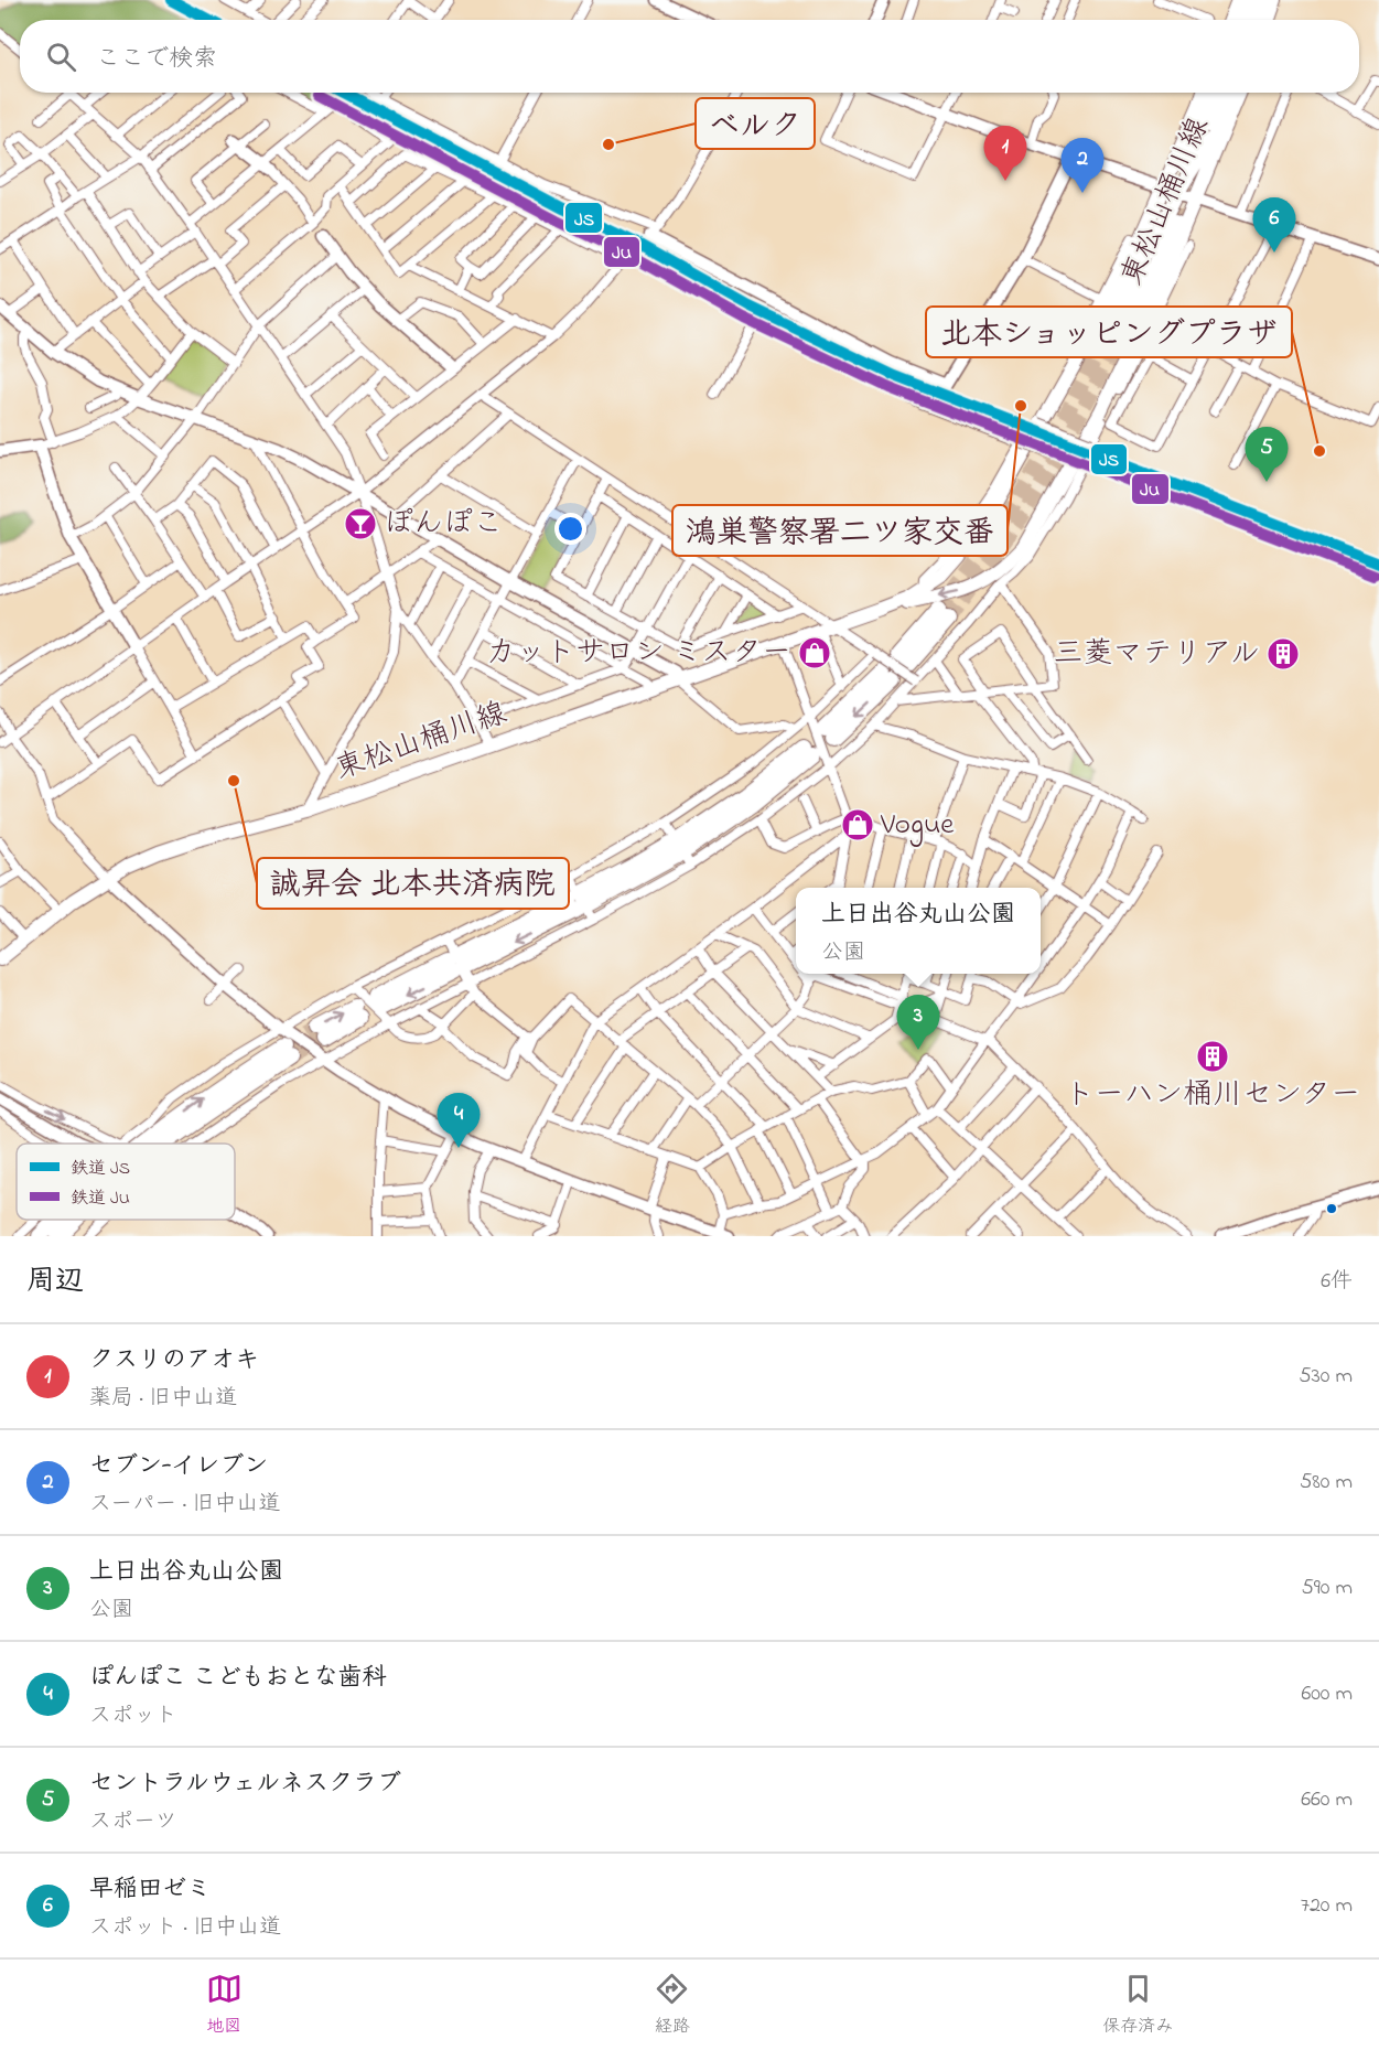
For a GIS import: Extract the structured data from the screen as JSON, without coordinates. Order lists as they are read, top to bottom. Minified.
{"streets":{"main road":["東松山桶川線"]},"places":{"other":["ベルク","鴻巣警察署二ツ家交番","北本ショッピングプラザ","誠昇会 北本共済病院"],"bar":["ぽんぽこ"],"shop":["カットサロン ミスター","Vogue"],"building":["三菱マテリアル","トーハン桶川センター"]},"lines":["rail line JS","rail line JU"],"legend":["鉄道 JS","鉄道 JU"],"page":{"search":"ここで検索","pins":["1","2","6","5","3","4"],"popup":["上日出谷丸山公園","公園"],"heading":["周辺","6件"],"list":[{"mark":"1","name":"クスリのアオキ","note":"薬局 · 旧中山道","value":"530 m"},{"mark":"2","name":"セブン-イレブン","note":"スーパー · 旧中山道","value":"580 m"},{"mark":"3","name":"上日出谷丸山公園","note":"公園","value":"590 m"},{"mark":"4","name":"ぽんぽこ こどもおとな歯科","note":"スポット","value":"600 m"},{"mark":"5","name":"セントラルウェルネスクラブ","note":"スポーツ","value":"660 m"},{"mark":"6","name":"早稲田ゼミ","note":"スポット · 旧中山道","value":"720 m"}],"nav":["地図","経路","保存済み"]}}
